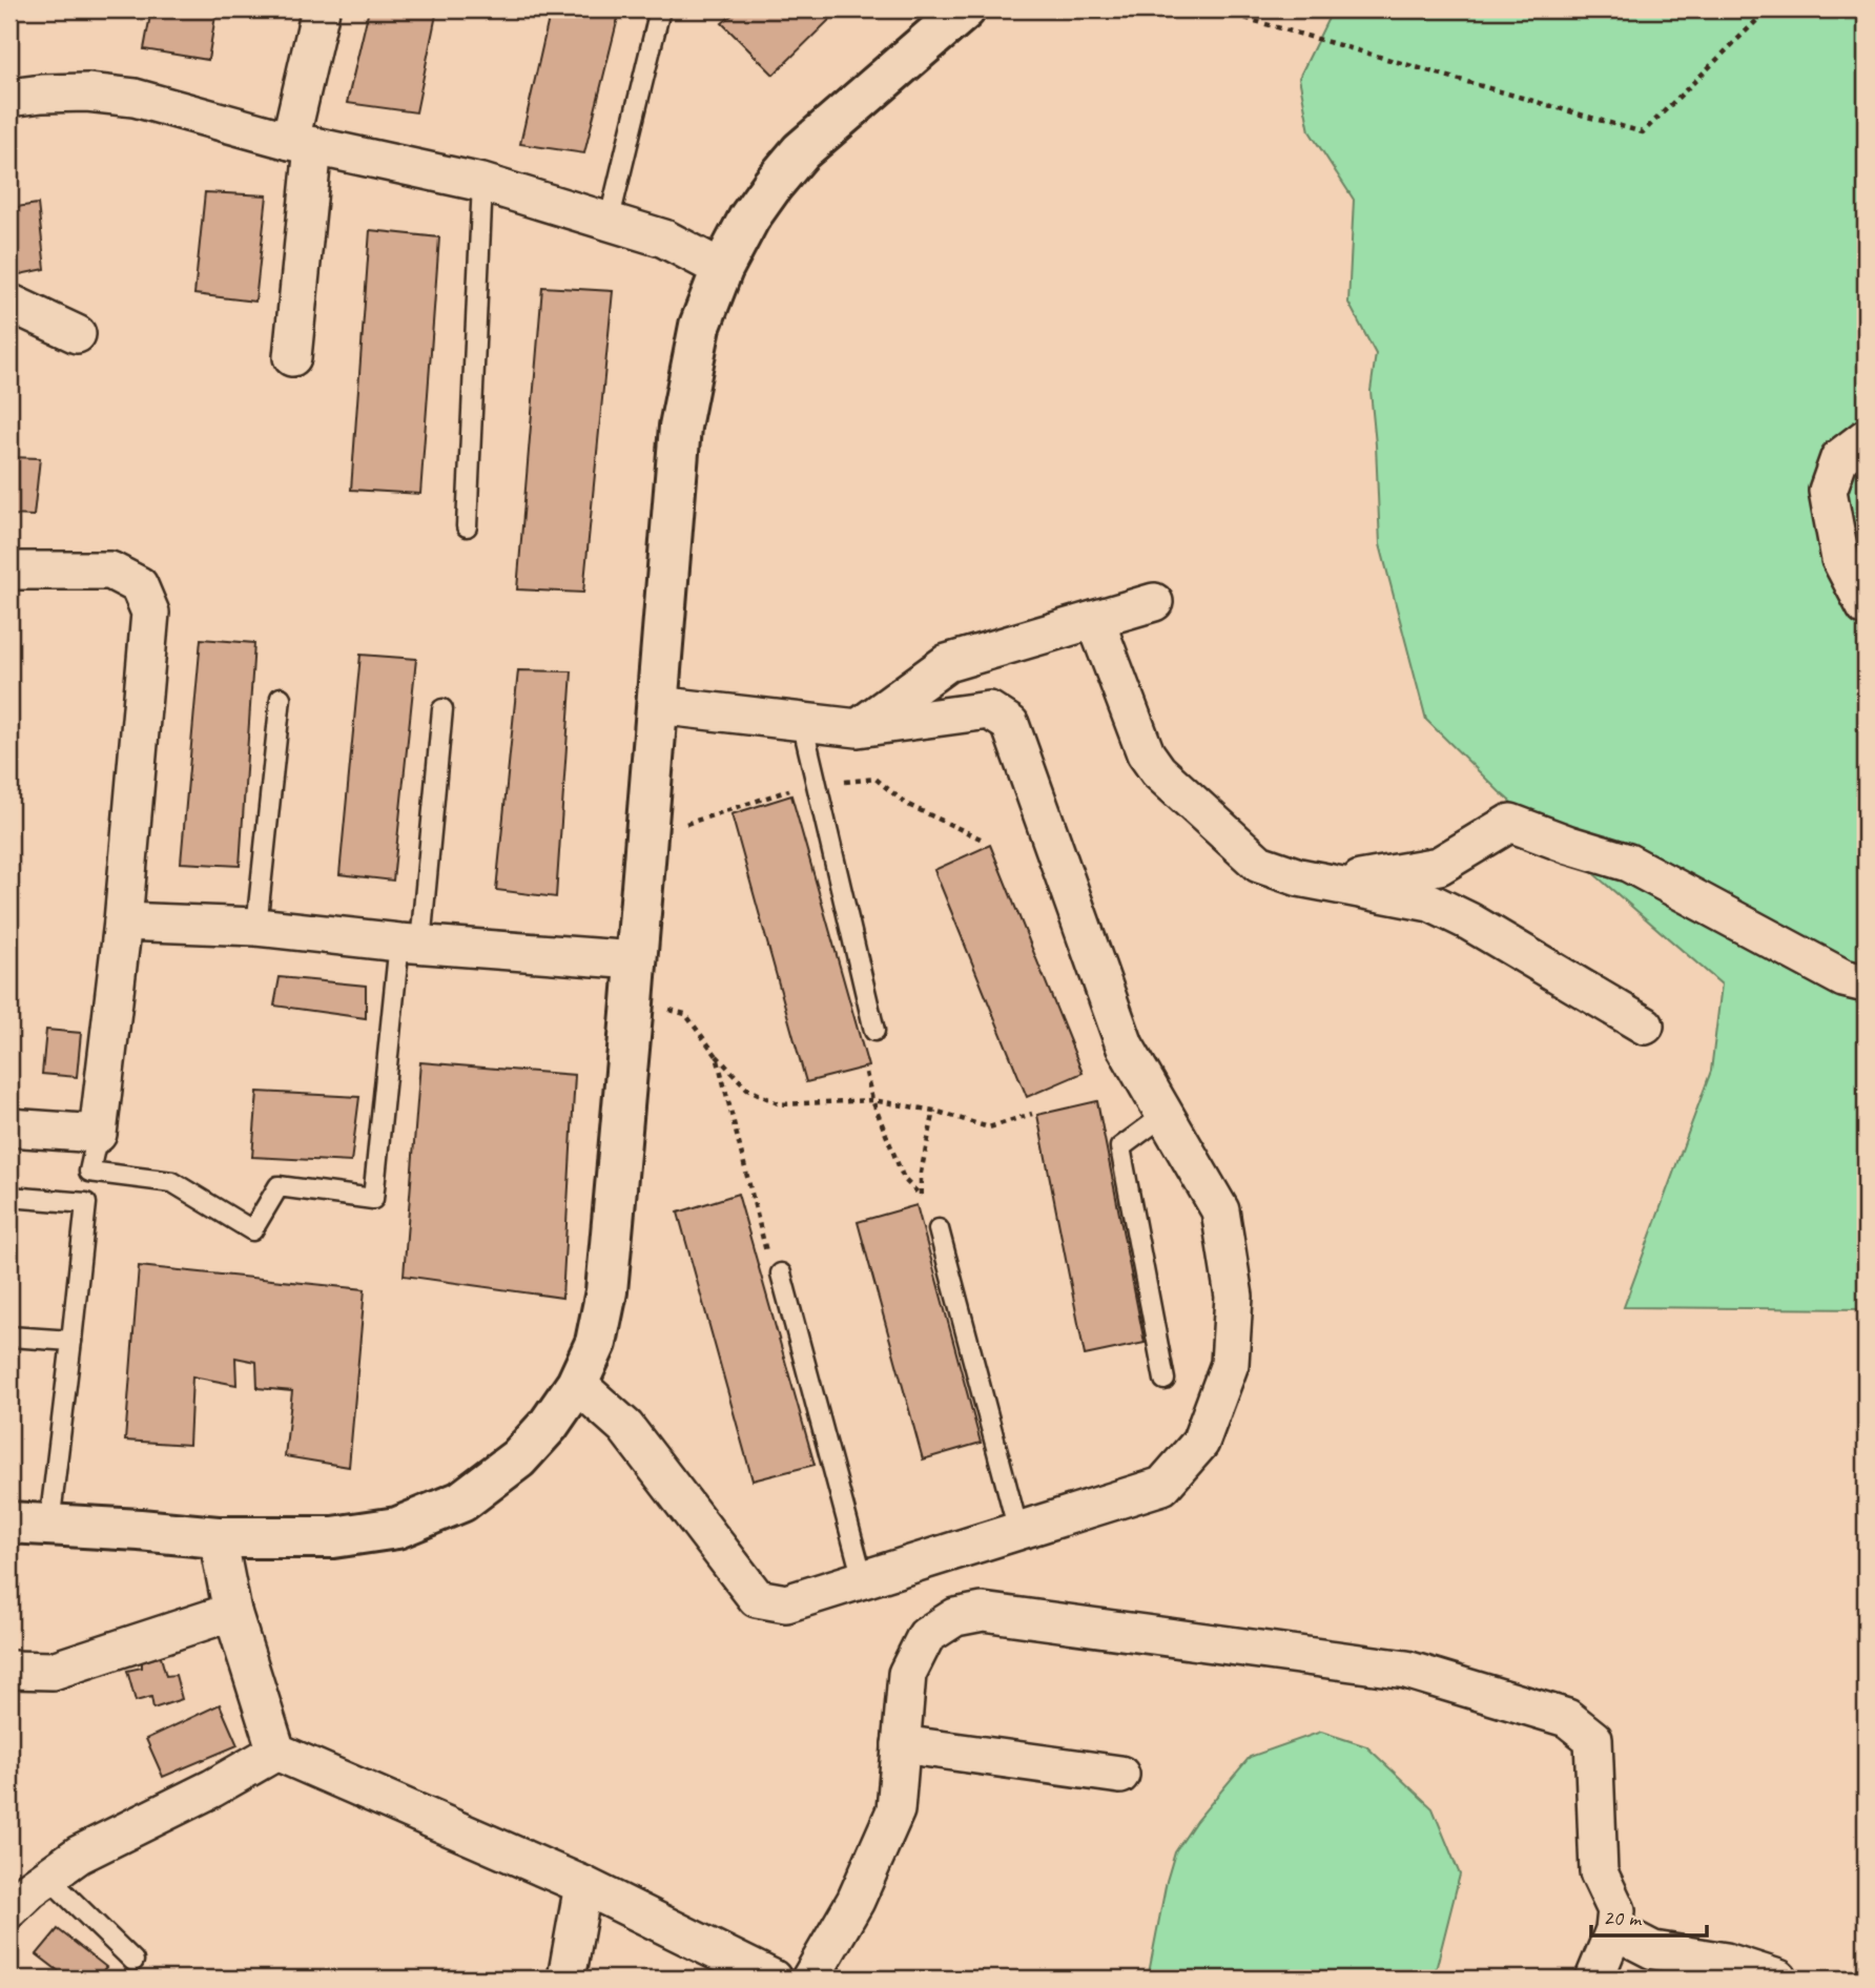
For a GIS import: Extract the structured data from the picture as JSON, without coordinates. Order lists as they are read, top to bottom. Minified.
{"scale_bar":"20 m"}
